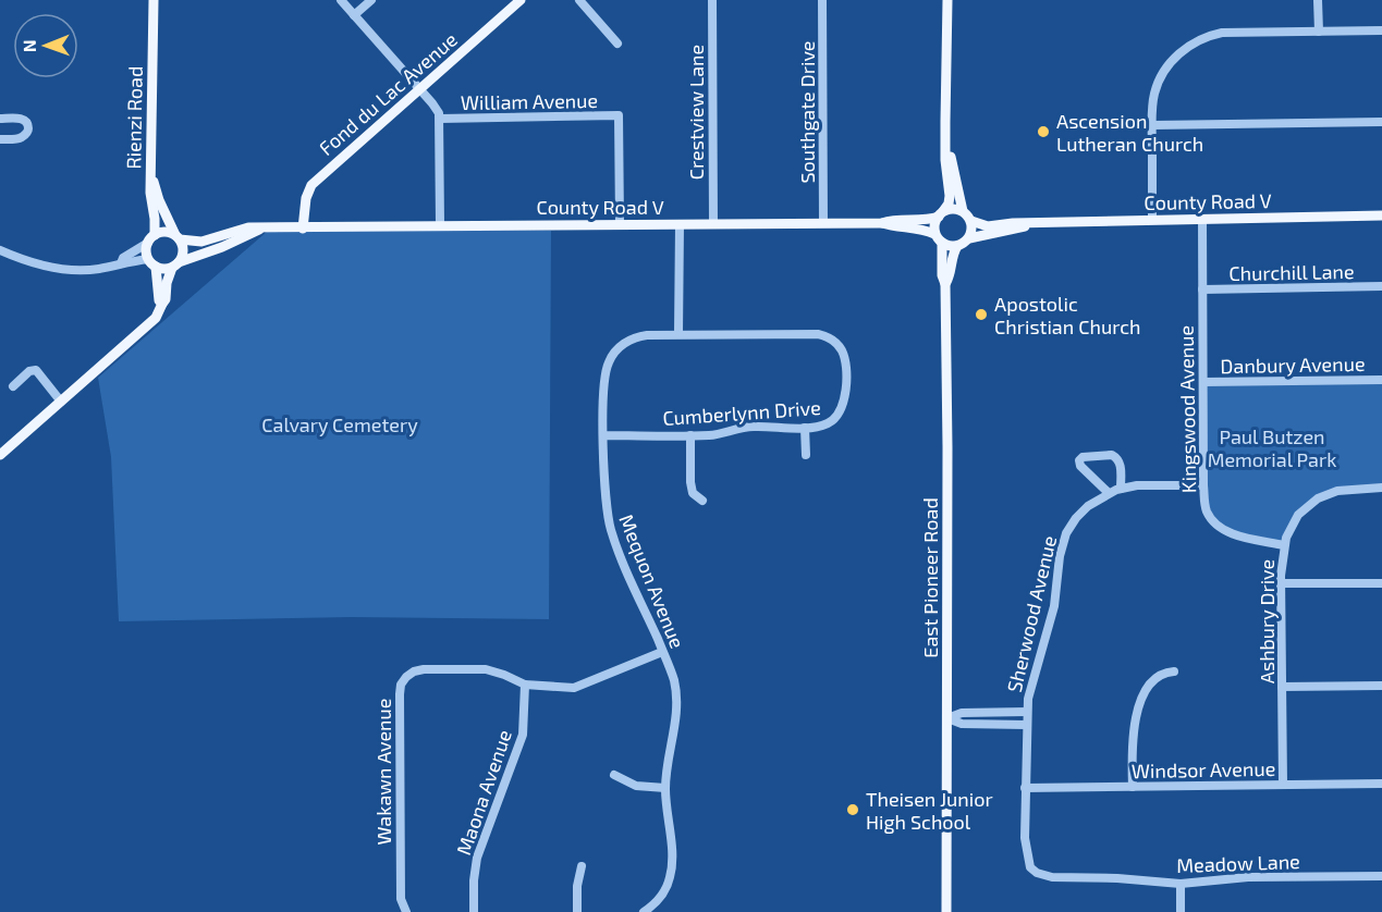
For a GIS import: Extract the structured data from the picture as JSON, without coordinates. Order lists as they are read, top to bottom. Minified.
{"streets":{"main road":["Fond du Lac Avenue","Rienzi Road","County Road V","East Pioneer Road"],"street":["William Avenue","Crestview Lane","Southgate Drive","Churchill Lane","Danbury Avenue","Kingswood Avenue","Cumberlynn Drive","Mequon Avenue","Sherwood Avenue","Ashbury Drive","Windsor Avenue","Wakawn Avenue","Maona Avenue","Meadow Lane"]},"crossings":[["Fond du Lac Avenue","County Road V"],["William Avenue","County Road V"],["Crestview Lane","County Road V"],["Southgate Drive","County Road V"],["County Road V","Kingswood Avenue"],["County Road V","East Pioneer Road"],["Churchill Lane","Kingswood Avenue"],["Danbury Avenue","Kingswood Avenue"],["Kingswood Avenue","Sherwood Avenue"],["Kingswood Avenue","Ashbury Drive"],["Cumberlynn Drive","Mequon Avenue"],["Sherwood Avenue","Windsor Avenue"],["Sherwood Avenue","Meadow Lane"],["Ashbury Drive","Windsor Avenue"],["Wakawn Avenue","Maona Avenue"]],"parks":["Calvary Cemetery","Paul Butzen Memorial Park"],"places":["Ascension Lutheran Church","Apostolic Christian Church","Theisen Junior High School"],"north":"left"}
